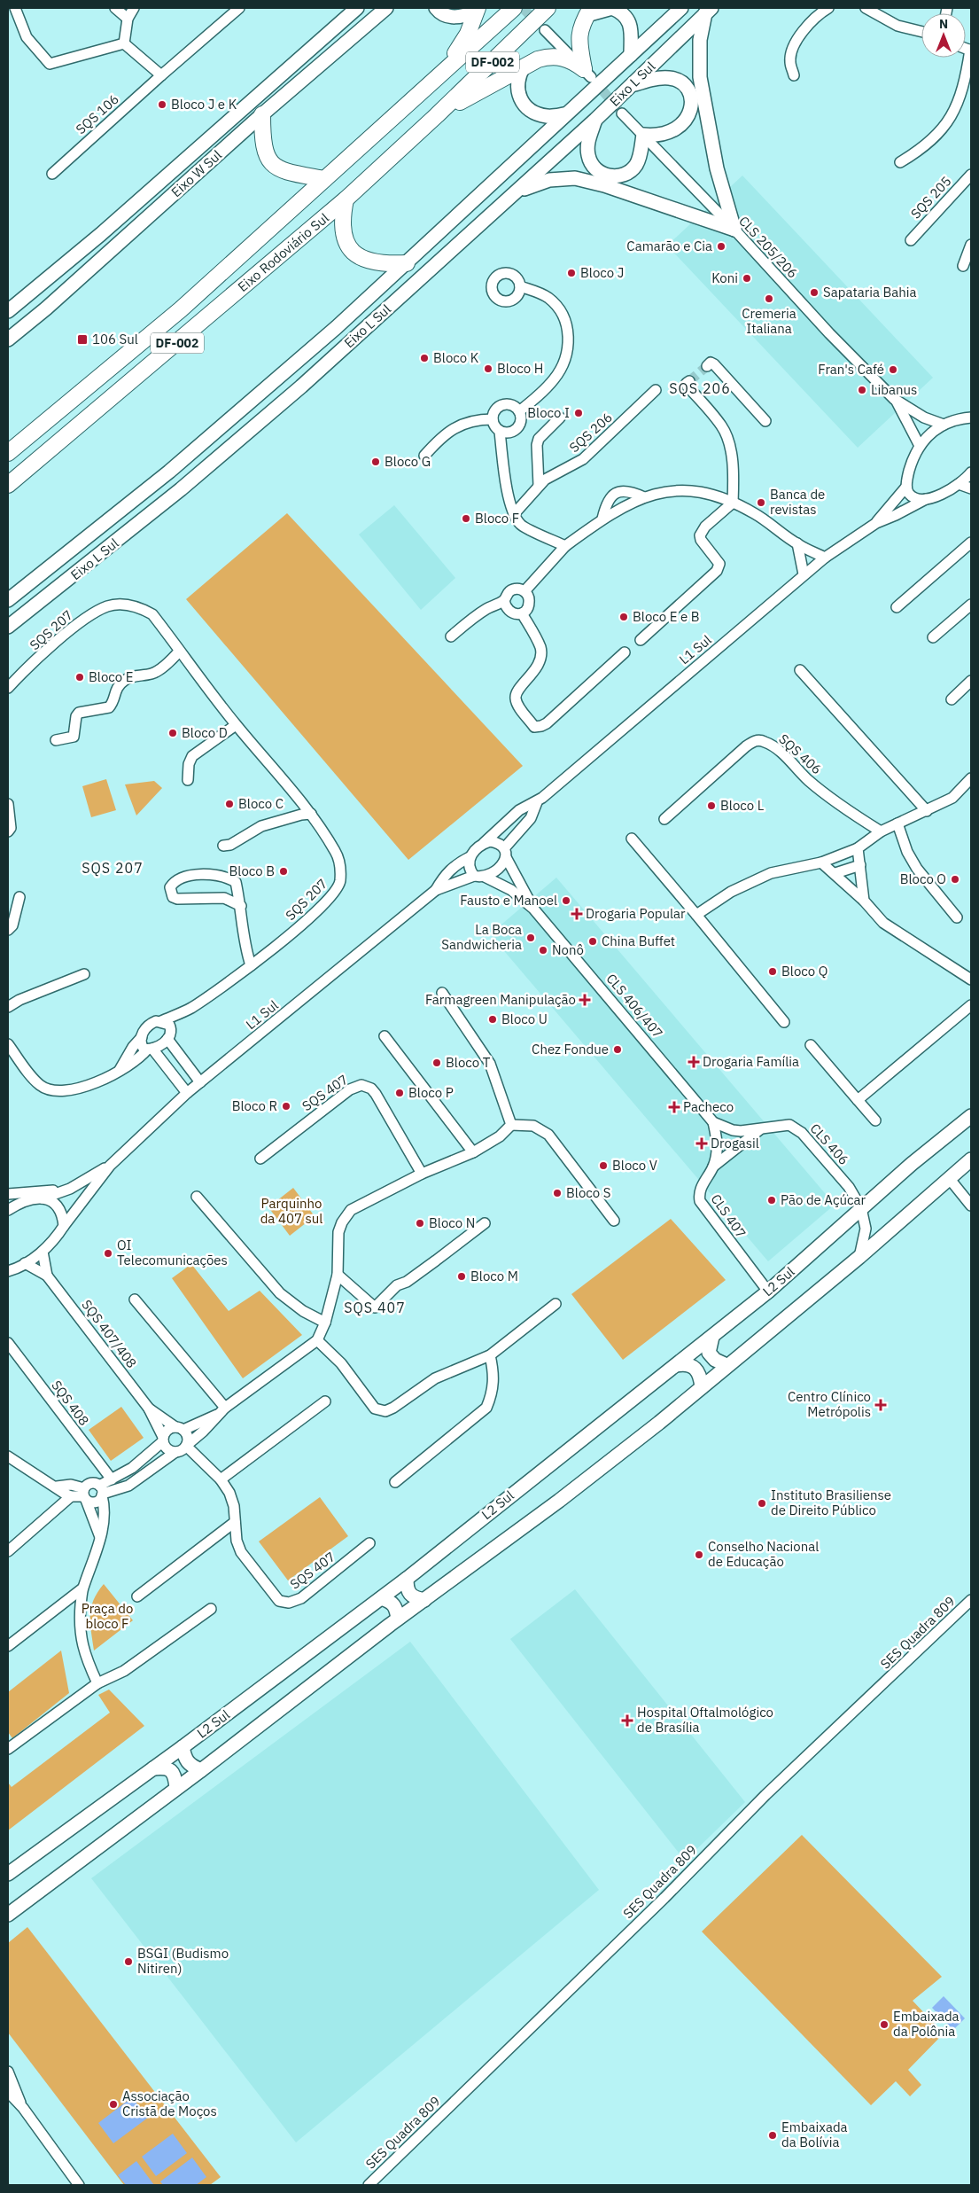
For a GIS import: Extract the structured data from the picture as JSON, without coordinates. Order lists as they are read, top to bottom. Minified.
{"streets":{"highway":["DF-002","Eixo Rodoviário Sul"],"main road":["Eixo L Sul","Eixo W Sul","L2 Sul"],"street":["SQS 106","SQS 205","CLS 205/206","SQS 206","SQS 207","L1 Sul","SQS 406","CLS 406/407","SQS 407","CLS 406","CLS 407","SQS 407/408","SQS 408","SES Quadra 809"]},"crossings":[["L1 Sul","CLS 406/407"],["L1 Sul","SQS 407/408"],["CLS 406/407","CLS 406"],["CLS 406/407","CLS 407"],["SQS 407","SQS 407/408"],["CLS 406","CLS 407"],["CLS 406","L2 Sul"],["CLS 407","L2 Sul"]],"districts":["SQS 206","SQS 207","SQS 407"],"parks":["Parquinho da 407 sul","Praça do bloco F"],"places":{"other":["Bloco J e K","Camarão e Cia","Bloco J","Koni","Sapataria Bahia","Cremeria Italiana","Bloco K","Bloco H","Fran's Café","Libanus","Bloco I","Bloco G","Banca de revistas","Bloco F","Bloco E e B","Bloco E","Bloco D","Bloco C","Bloco L","Bloco B","Bloco O","Fausto e Manoel","La Boca Sandwicheria","China Buffet","Nonô","Bloco Q","Bloco U","Chez Fondue","Bloco T","Bloco P","Bloco R","Bloco V","Bloco S","Pão de Açúcar","Bloco N","OI Telecomunicações","Bloco M","Instituto Brasiliense de Direito Público","Conselho Nacional de Educação","BSGI (Budismo Nitiren)","Embaixada da Polônia","Associação Cristã de Moços","Embaixada da Bolívia"],"transit":["106 Sul"],"health":["Drogaria Popular","Farmagreen Manipulação","Drogaria Família","Pacheco","Drogasil","Centro Clínico Metrópolis","Hospital Oftalmológico de Brasília"]},"north":"top"}
